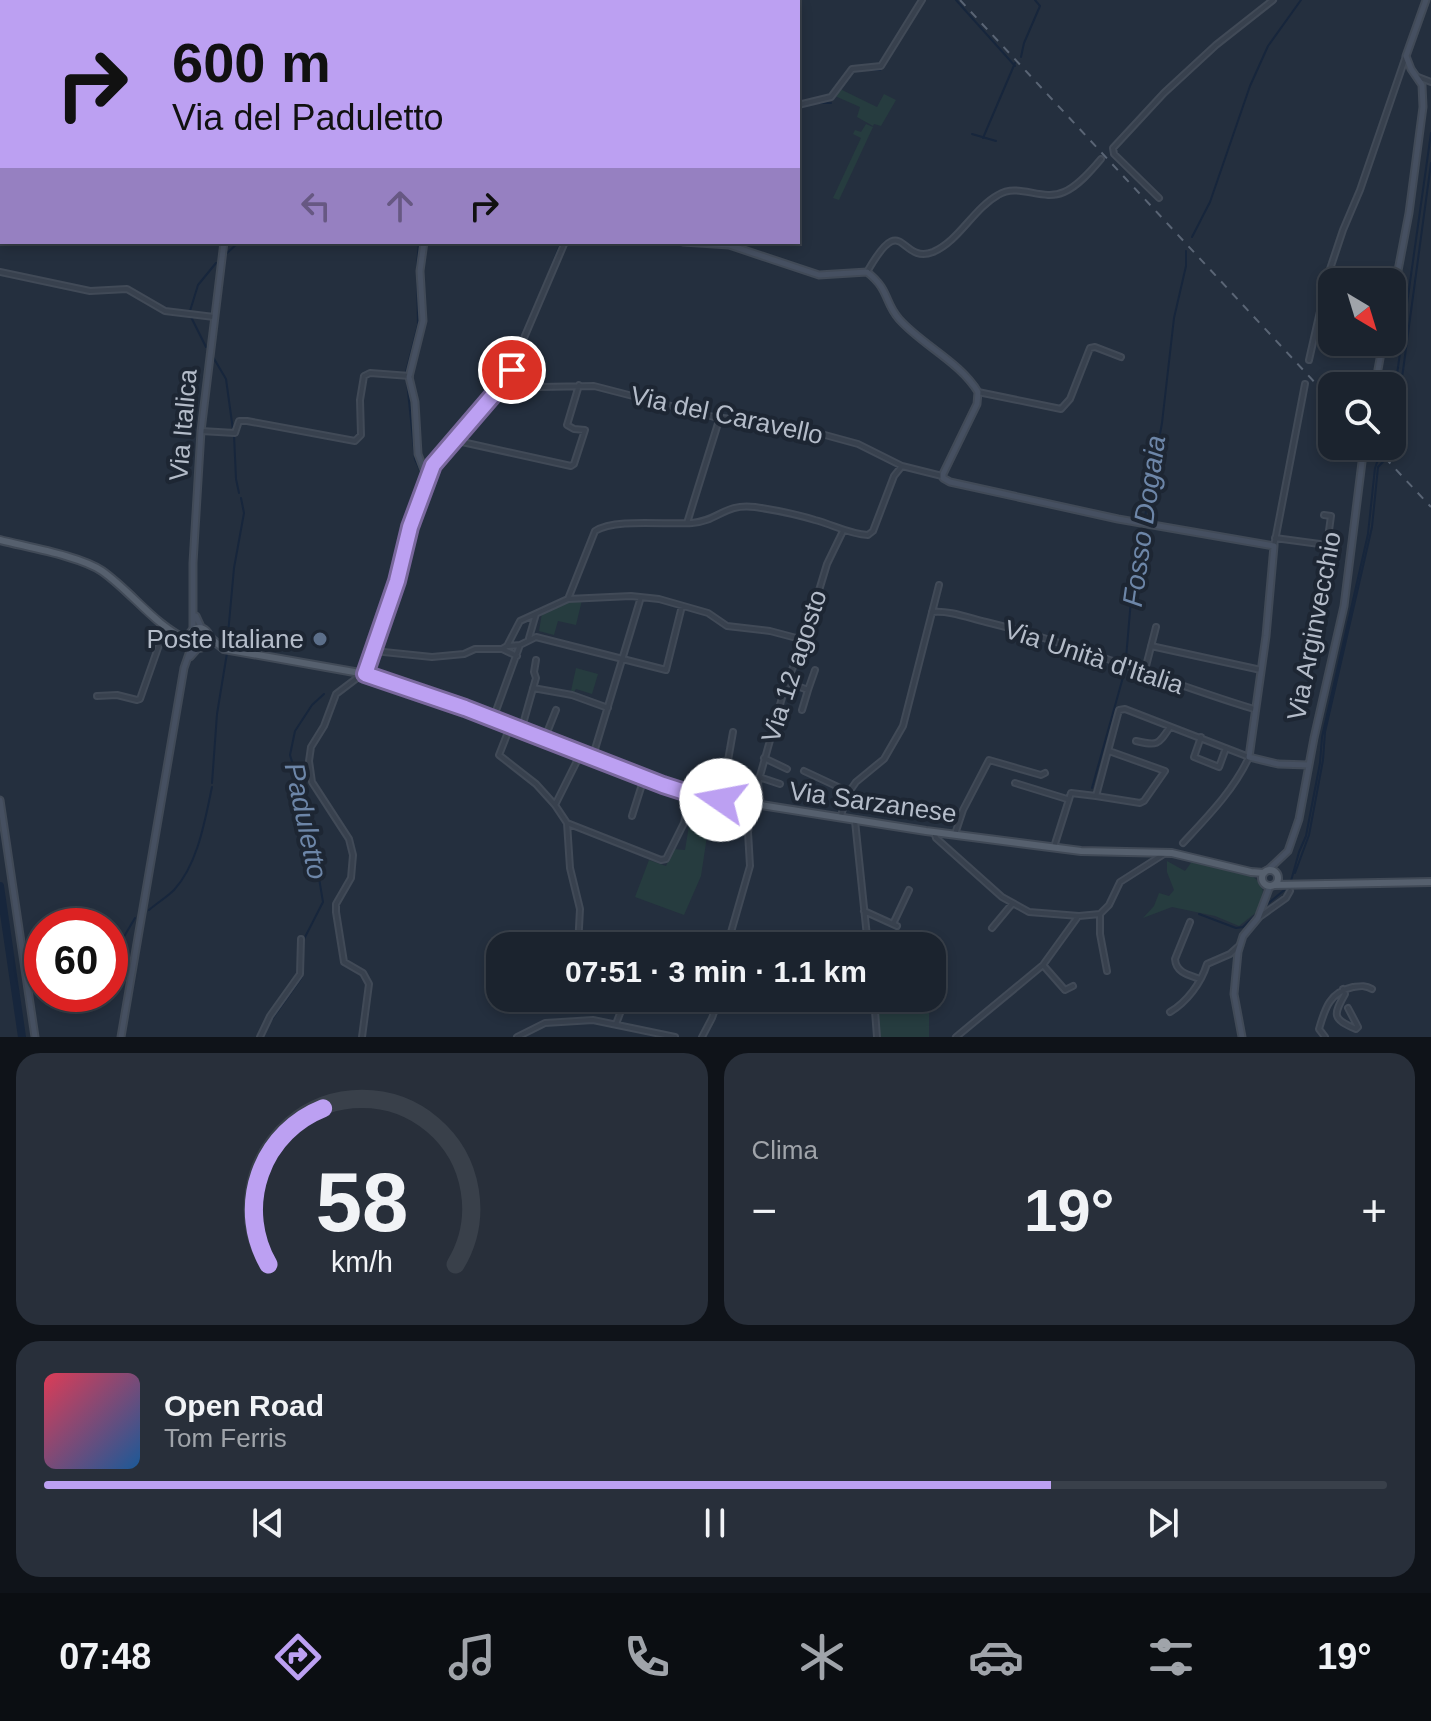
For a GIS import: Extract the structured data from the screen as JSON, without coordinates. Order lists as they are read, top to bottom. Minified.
{"streets":{"main road":["Via Italica","Via Arginvecchio","Via Sarzanese"],"street":["Via del Caravello","Via Unità d'Italia","Via 12 agosto"]},"crossings":[["Via 12 agosto","Via Sarzanese"]],"water":["Fosso Dogaia","Paduletto"],"places":["Poste Italiane"],"north":"bottom right","page":{"turn":["600 m","Via del Paduletto"],"limit":"60","trip":"07:51 · 3 min · 1.1 km","tile":"Clima","heat":["−","19°","+"],"song":["Open Road","Tom Ferris"],"tabs":["07:48","19°"],"gauge":["58","km/h"]}}
